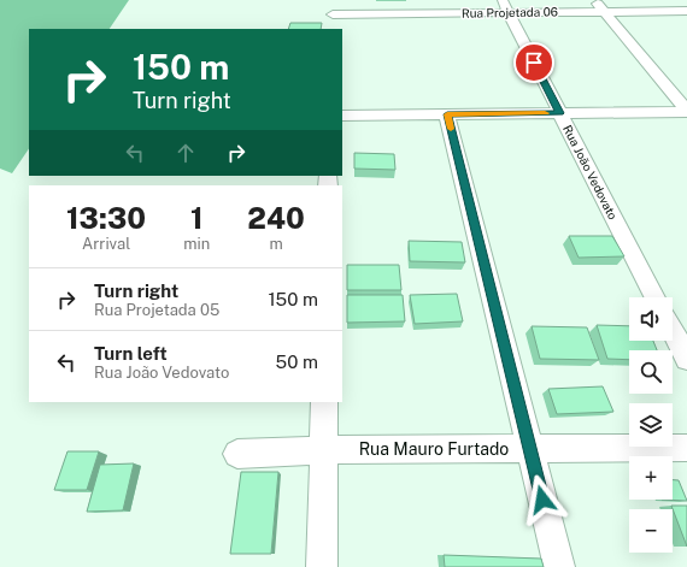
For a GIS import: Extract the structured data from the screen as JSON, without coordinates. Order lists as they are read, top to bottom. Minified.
{"streets":{"street":["Rua Projetada 06","Rua João Vedovato","Rua Mauro Furtado"]},"crossings":[["Rua Projetada 06","Rua João Vedovato"]],"page":{"turn":["150 m","Turn right"],"eta":["13:30","Arrival","1","min","240","m"],"list":[{"name":"Turn right","note":"Rua Projetada 05","value":"150 m"},{"name":"Turn left","note":"Rua João Vedovato","value":"50 m"}],"map_buttons":["+","−"]}}
